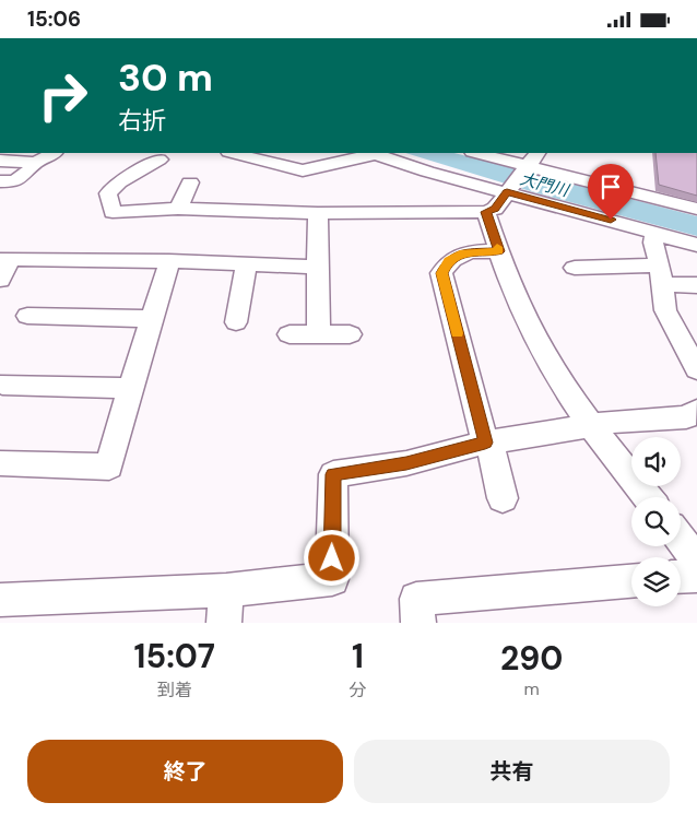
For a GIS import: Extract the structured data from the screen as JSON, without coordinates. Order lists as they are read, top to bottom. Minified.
{"water":["大門川"],"page":{"status":"15:06","turn":["30 m","右折"],"eta":["15:07","到着","1","分","290","m"],"buttons":["終了","共有"]}}
